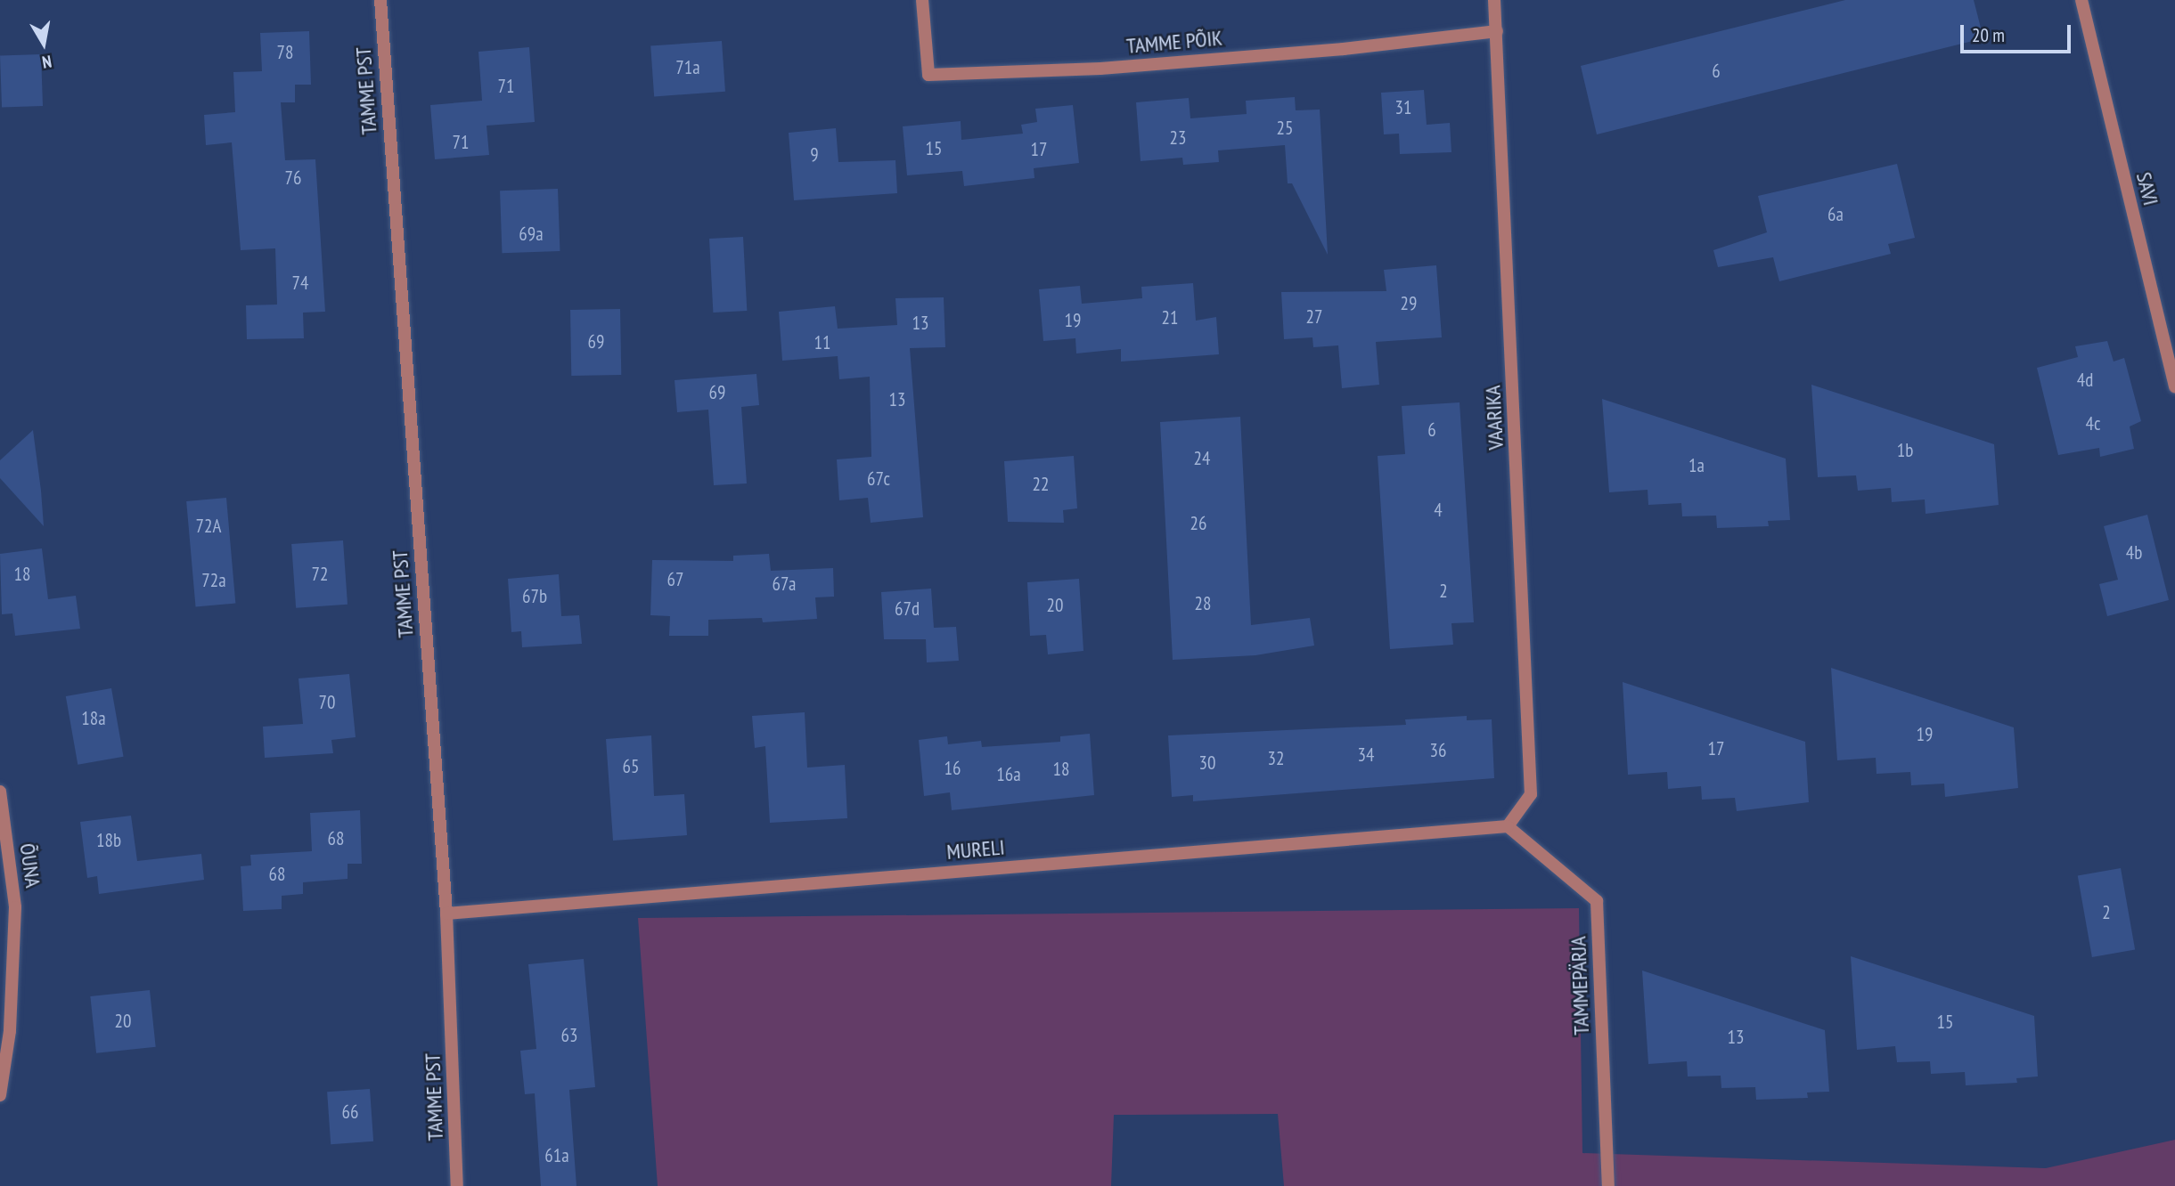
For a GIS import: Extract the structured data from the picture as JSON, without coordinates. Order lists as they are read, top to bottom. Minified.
{"streets":{"street":["TAMME PÕIK","TAMME PST","SAVI","VAARIKA","MURELI","ÕUNA","TAMMEPÄRJA"]},"crossings":[["TAMME PÕIK","VAARIKA"],["TAMME PST","MURELI"],["VAARIKA","MURELI"],["VAARIKA","TAMMEPÄRJA"],["MURELI","TAMMEPÄRJA"]],"house_numbers":["78","71a","6","71","31","25","23","71","15","17","9","76","6a","69a","74","29","27","21","19","13","69","11","4d","69","13","4c","6","1b","24","1a","67c","22","4","26","72A","4b","18","72","67","72a","67a","2","67b","28","20","67d","70","18a","19","17","36","34","32","30","65","16","18","16a","68","18b","68","2","20","15","63","13","66","61a"],"scale_bar":"20 m","north":"bottom"}
